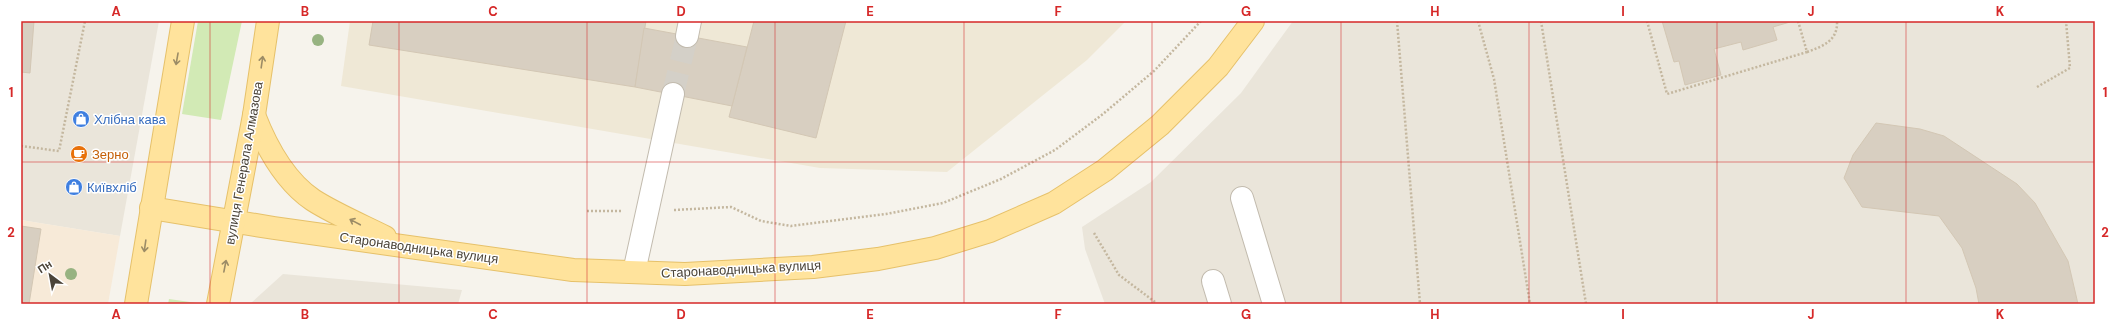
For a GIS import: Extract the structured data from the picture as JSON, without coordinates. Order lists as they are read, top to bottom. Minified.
{"streets":{"main road":["вулиця Генерала Алмазова","Старонаводницька вулиця"]},"crossings":[["вулиця Генерала Алмазова","Старонаводницька вулиця"]],"places":{"shop":["Хлібна кава","Київхліб"],"cafe":["Зерно"]},"north":"top left","grid":{"columns":["A","B","C","D","E","F","G","H","I","J","K"],"rows":["1","2"]}}
